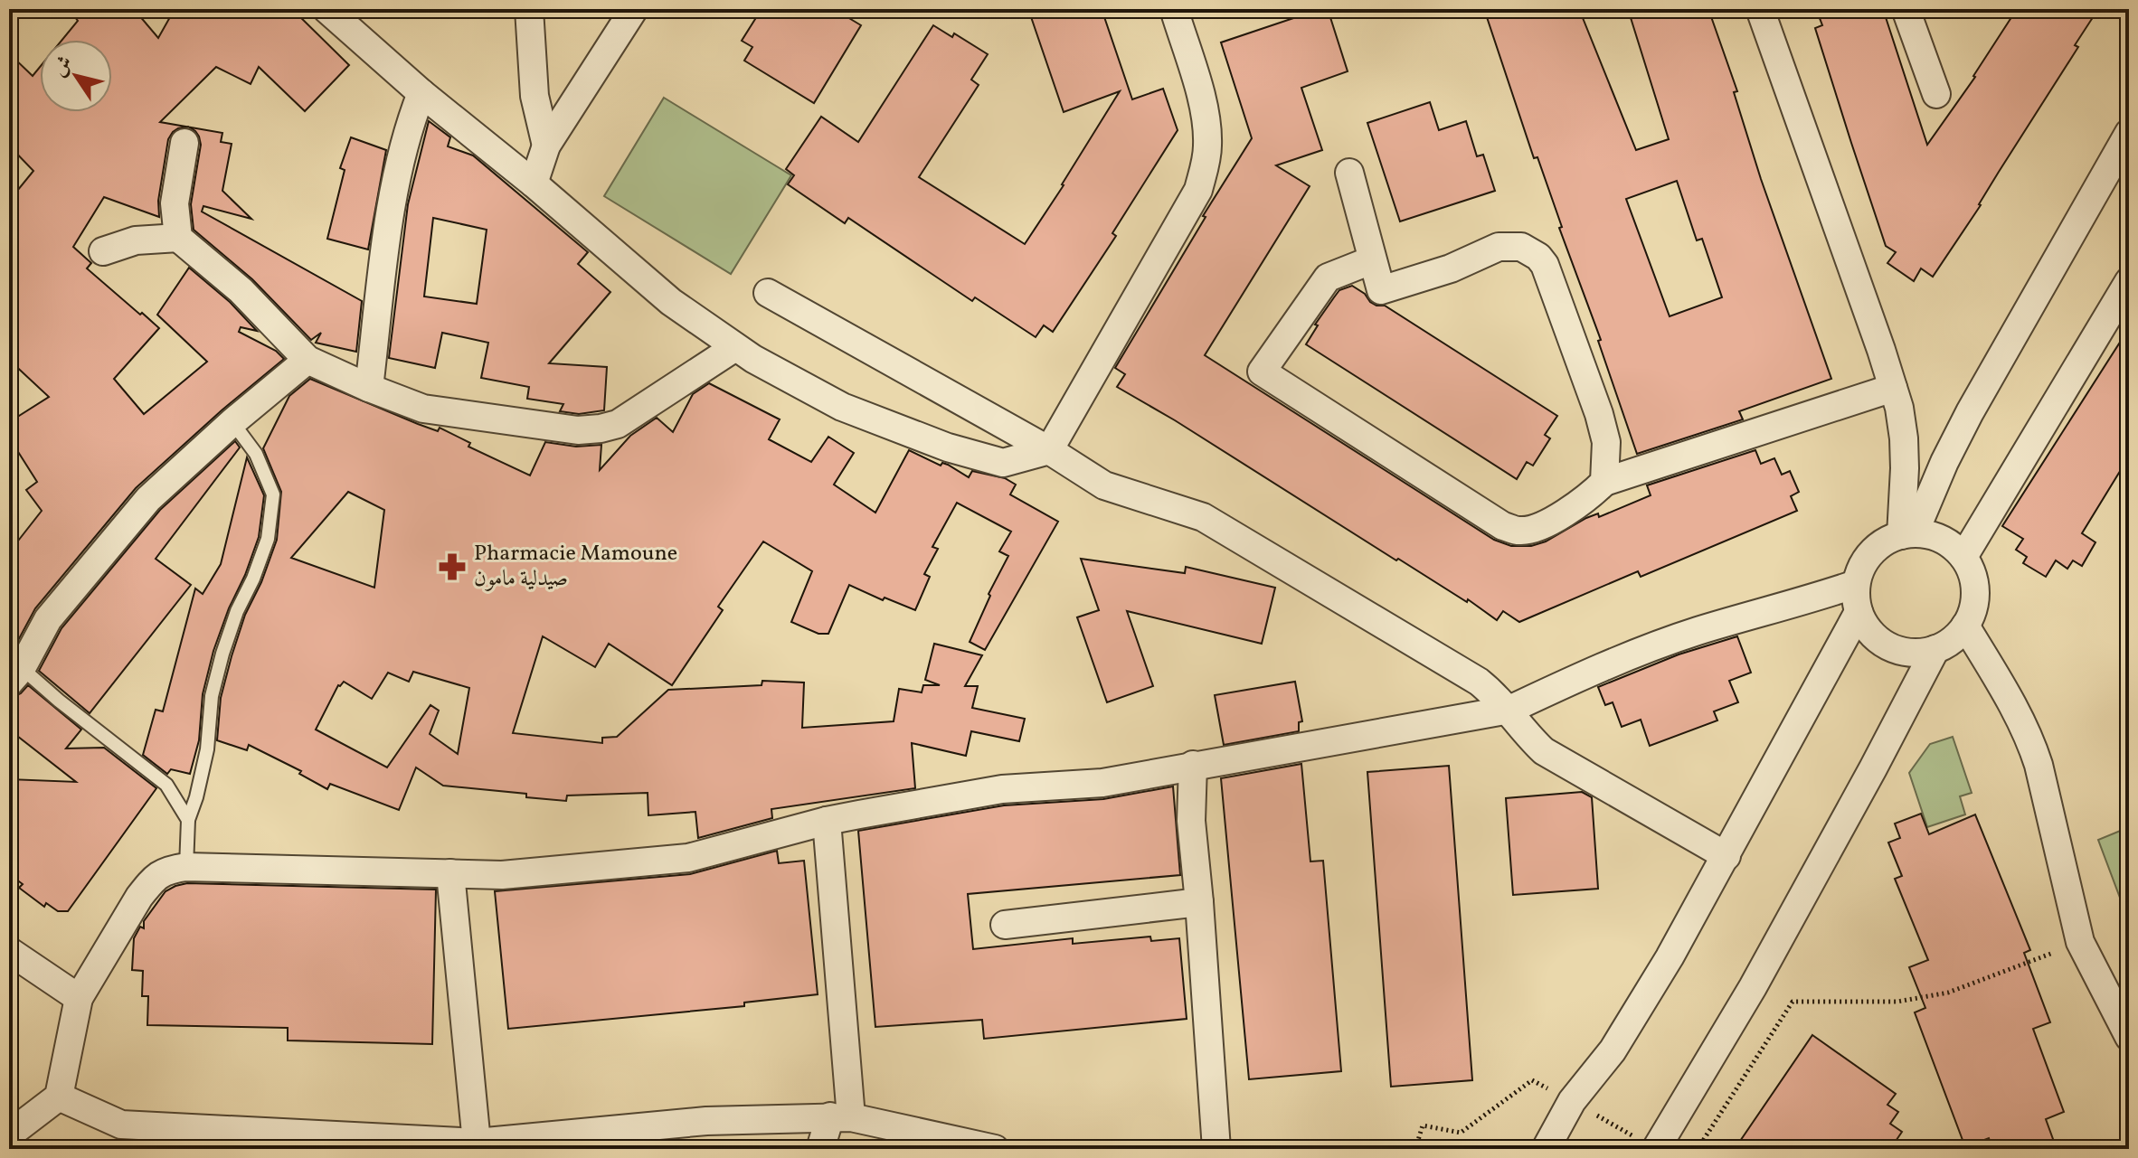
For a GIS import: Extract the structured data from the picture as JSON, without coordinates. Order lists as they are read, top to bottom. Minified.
{"places":{"pharmacy":["Pharmacie Mamoune صيدلية مامون"]},"north":"top left"}
